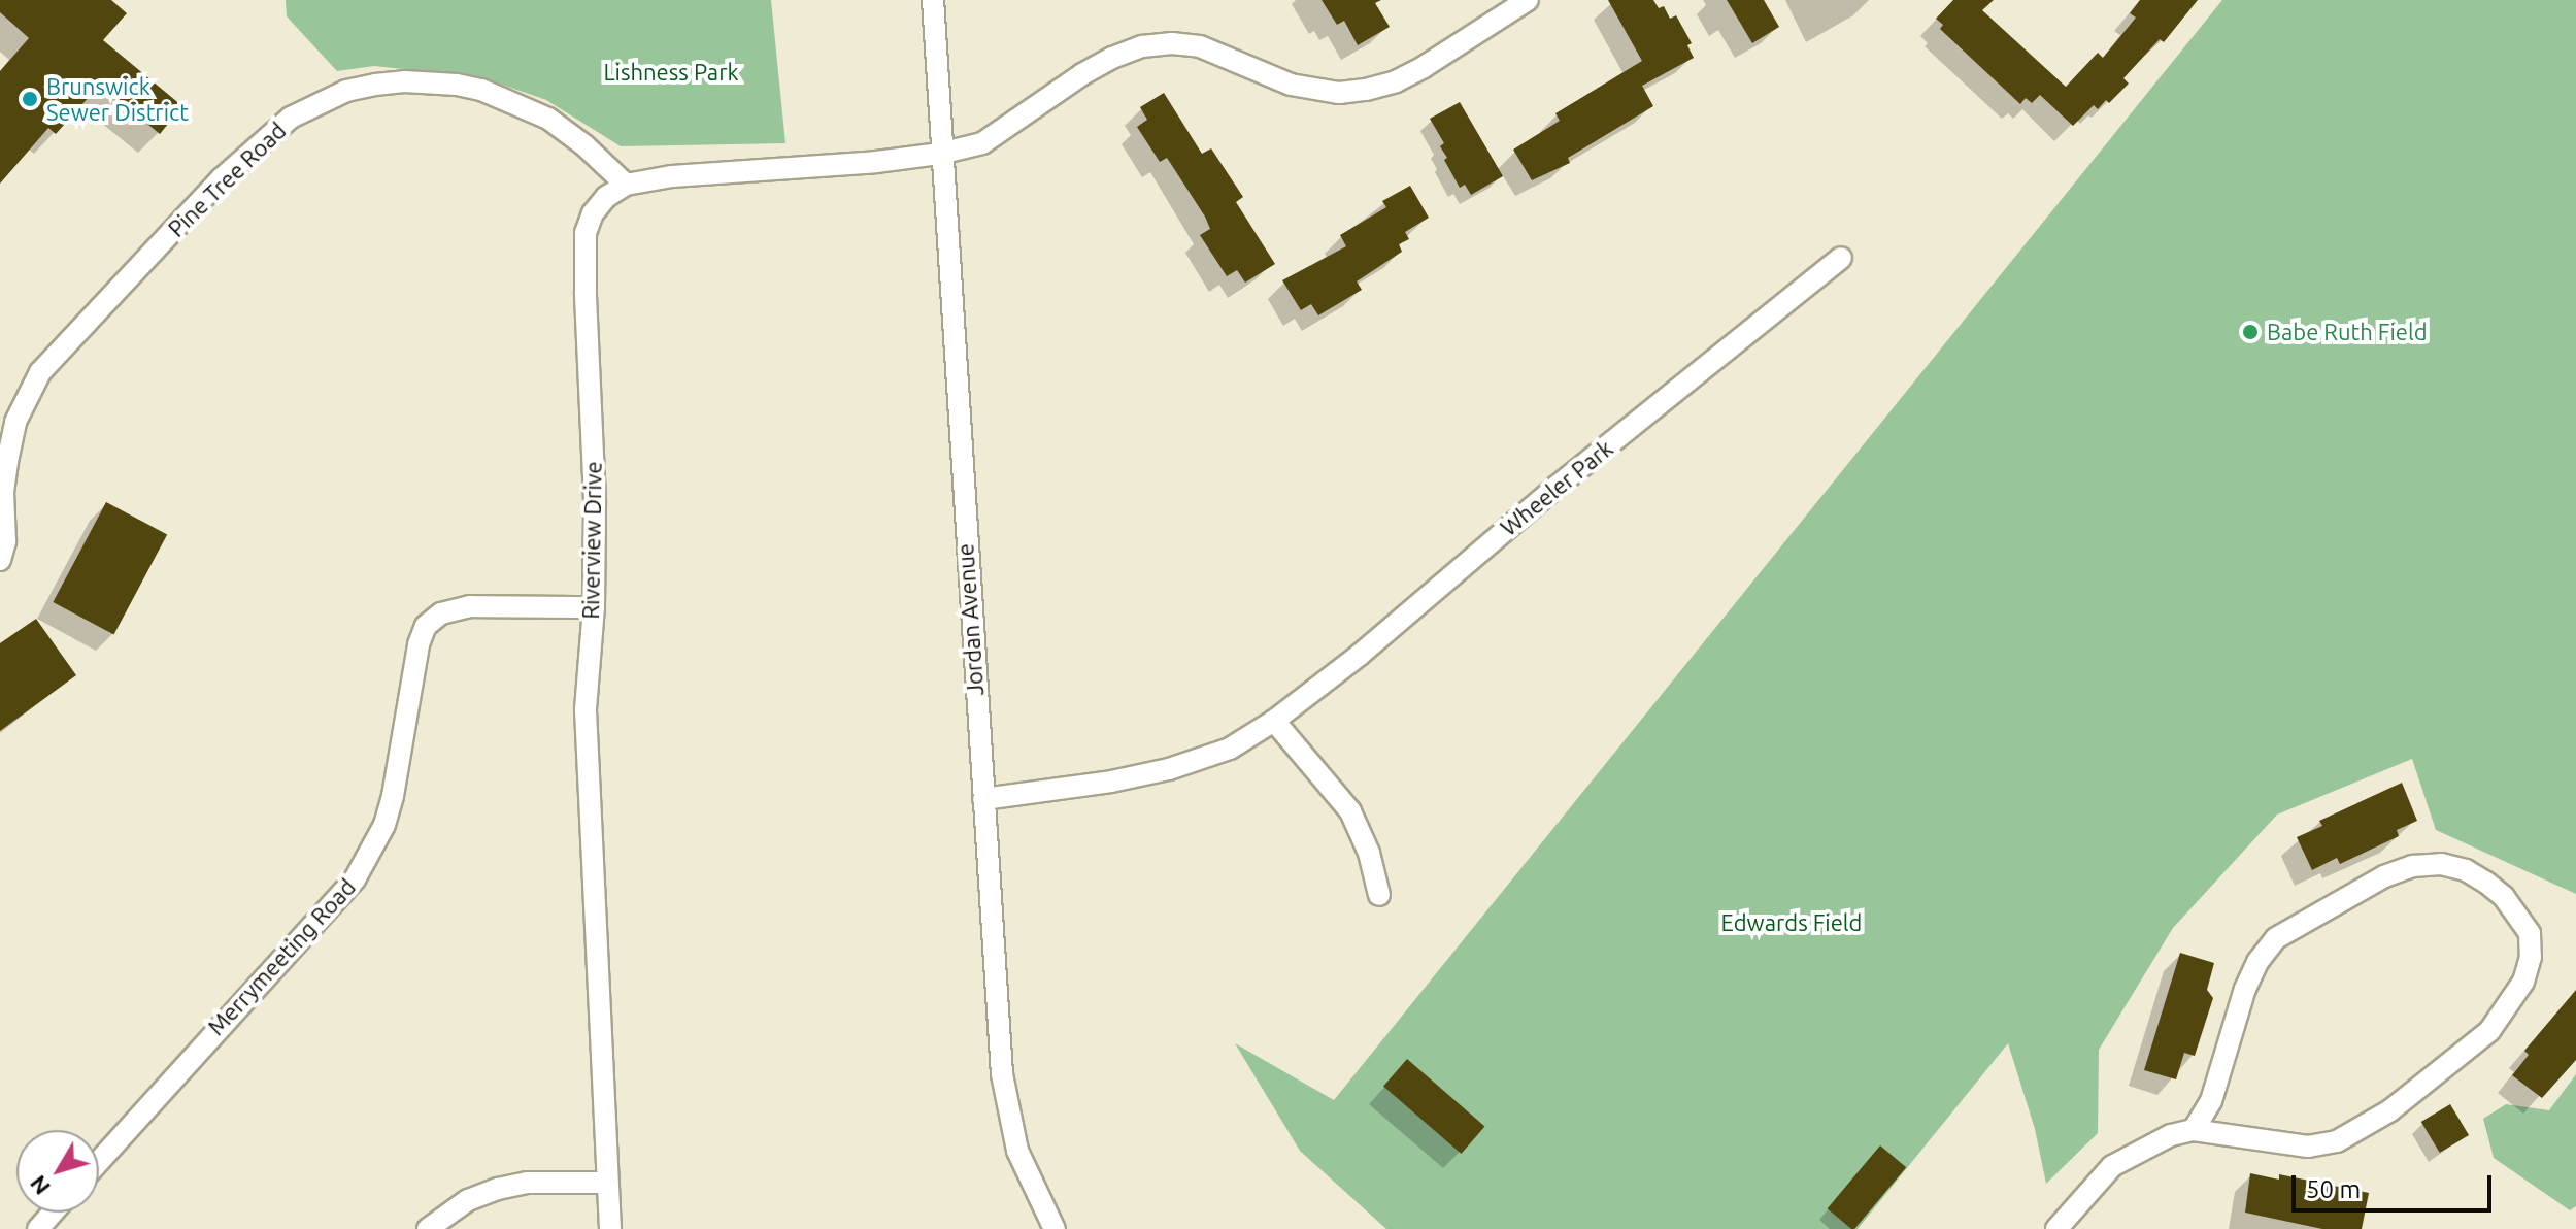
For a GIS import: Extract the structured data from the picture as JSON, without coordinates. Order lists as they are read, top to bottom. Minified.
{"streets":{"street":["Pine Tree Road","Wheeler Park","Riverview Drive","Jordan Avenue","Merrymeeting Road"]},"crossings":[["Pine Tree Road","Riverview Drive"],["Wheeler Park","Jordan Avenue"],["Riverview Drive","Merrymeeting Road"]],"parks":["Lishness Park","Edwards Field"],"places":["Brunswick Sewer District","Babe Ruth Field"],"scale_bar":"50 m","north":"bottom left"}
